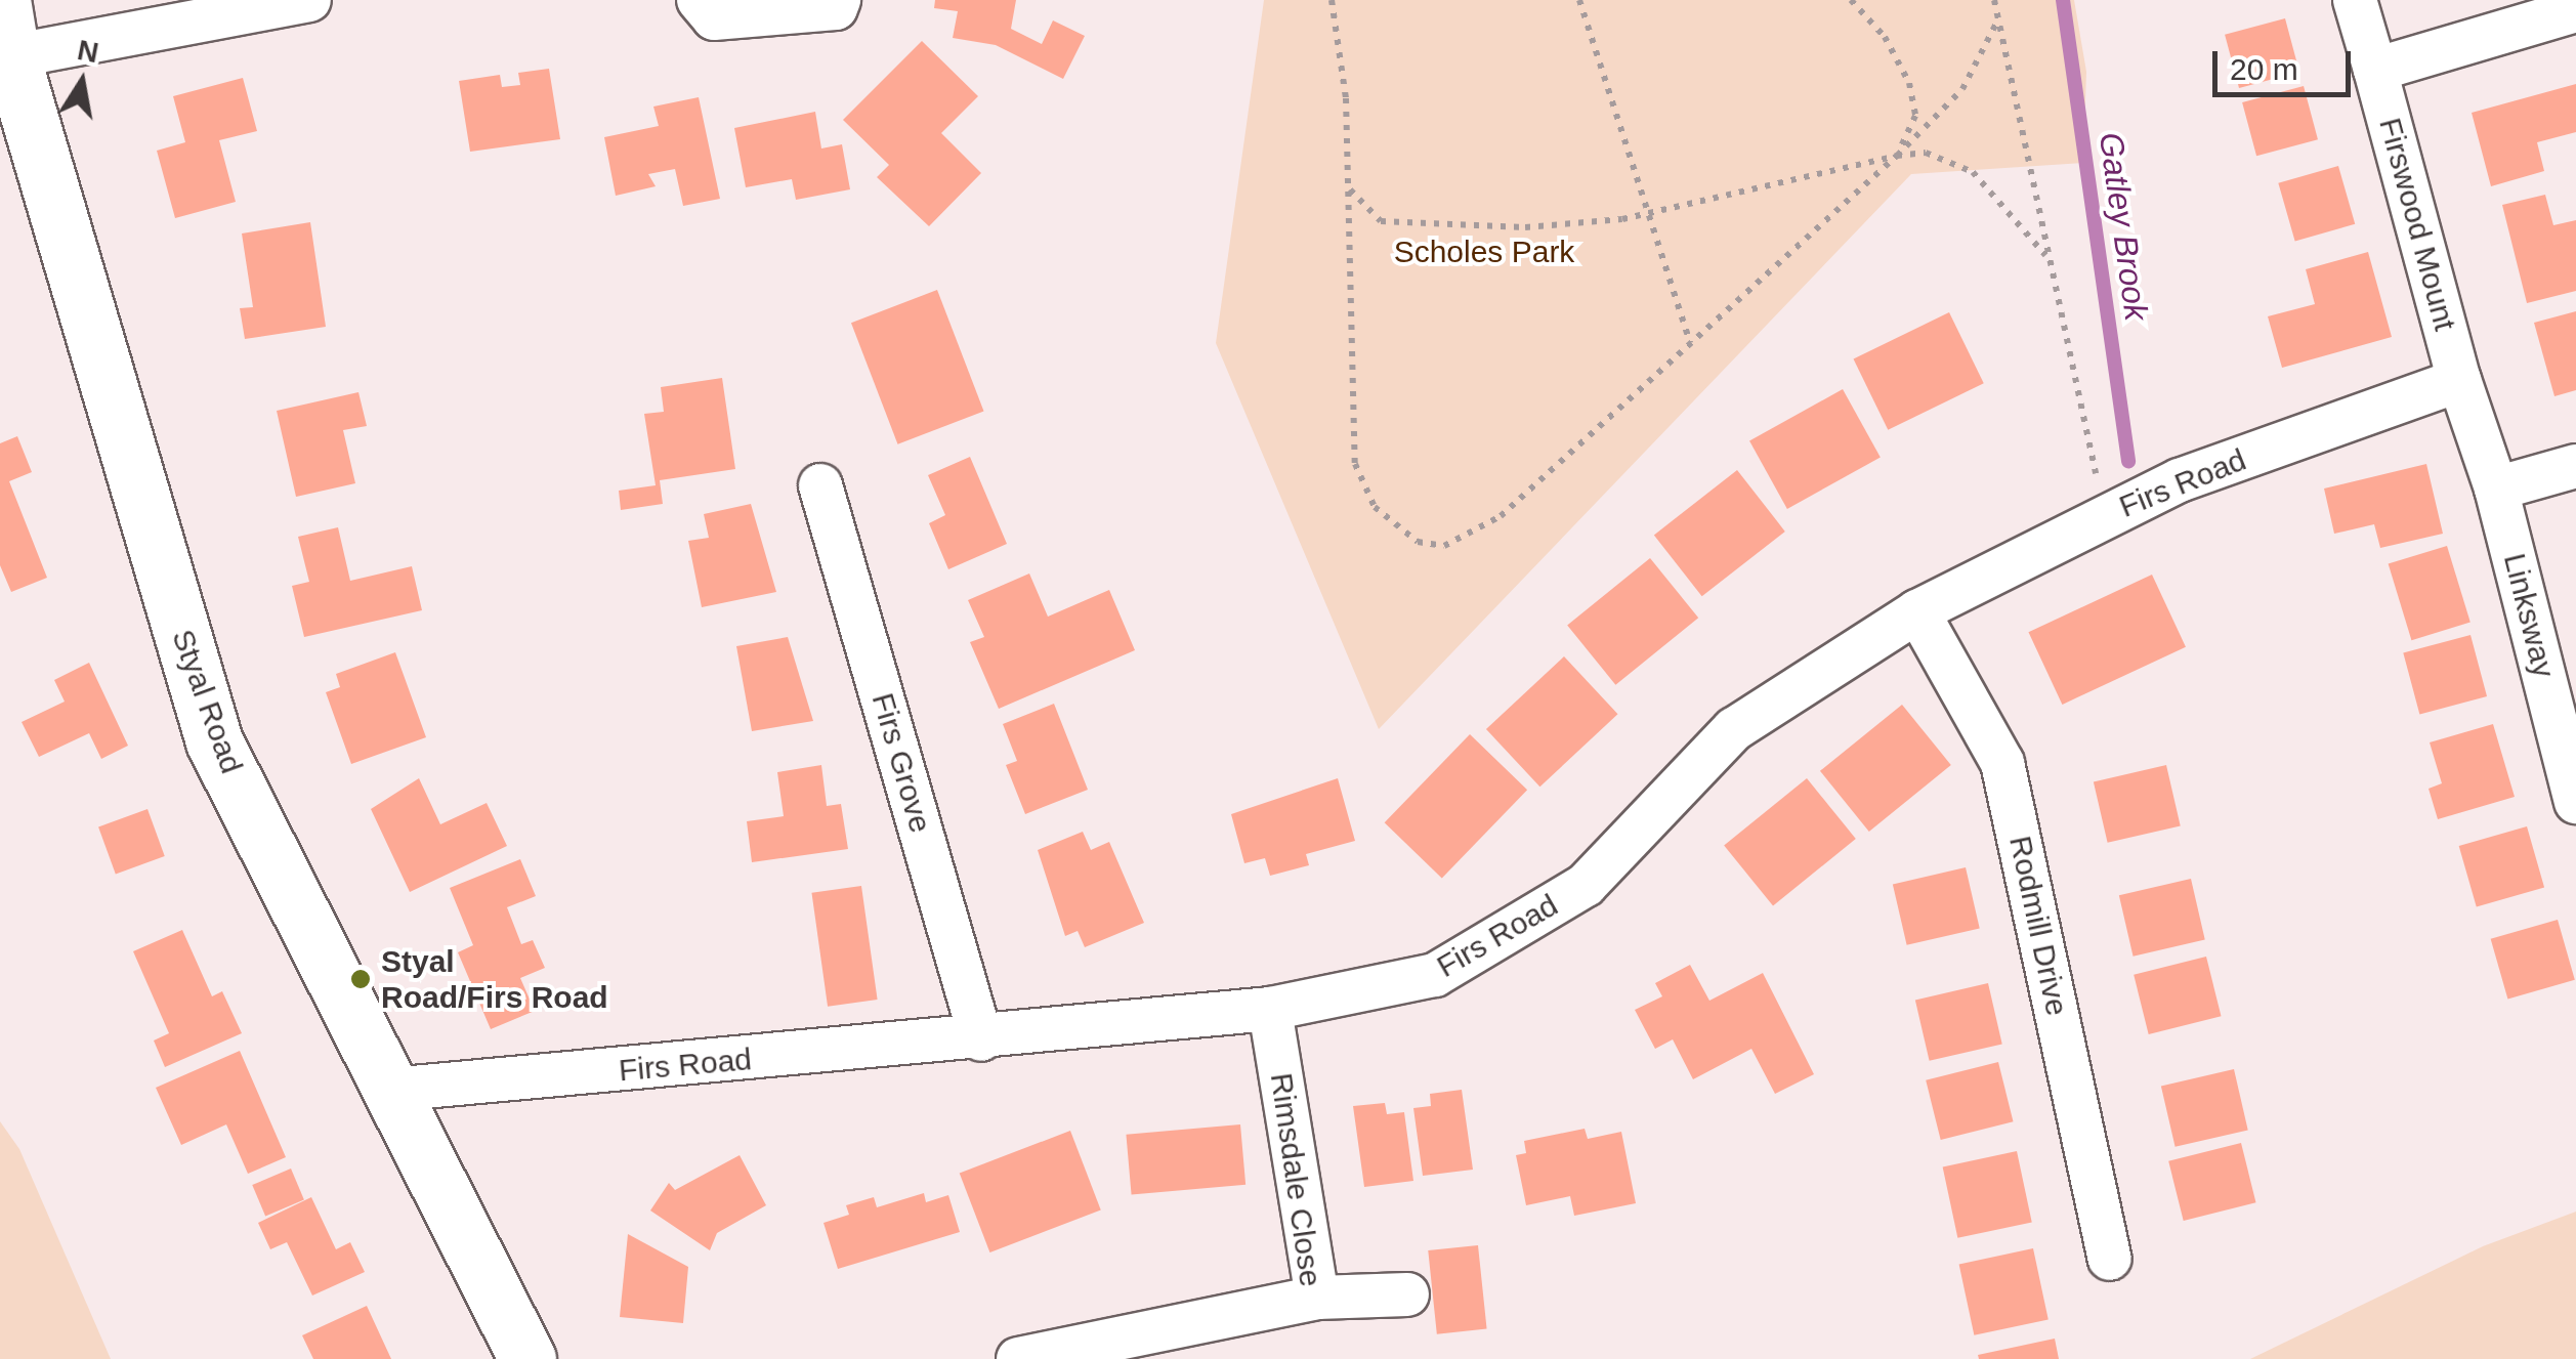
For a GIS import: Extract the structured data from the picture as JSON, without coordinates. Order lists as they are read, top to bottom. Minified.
{"streets":{"main road":["Styal Road"],"street":["Firswood Mount","Firs Road","Linksway","Firs Grove","Rodmill Drive","Rimsdale Close"]},"crossings":[["Firswood Mount","Firs Road"],["Firswood Mount","Linksway"],["Firs Road","Linksway"],["Firs Road","Styal Road"],["Firs Road","Firs Grove"],["Firs Road","Rodmill Drive"],["Firs Road","Rimsdale Close"]],"water":["Gatley Brook"],"parks":["Scholes Park"],"places":["Styal Road/Firs Road"],"scale_bar":"20 m","north":"top"}
